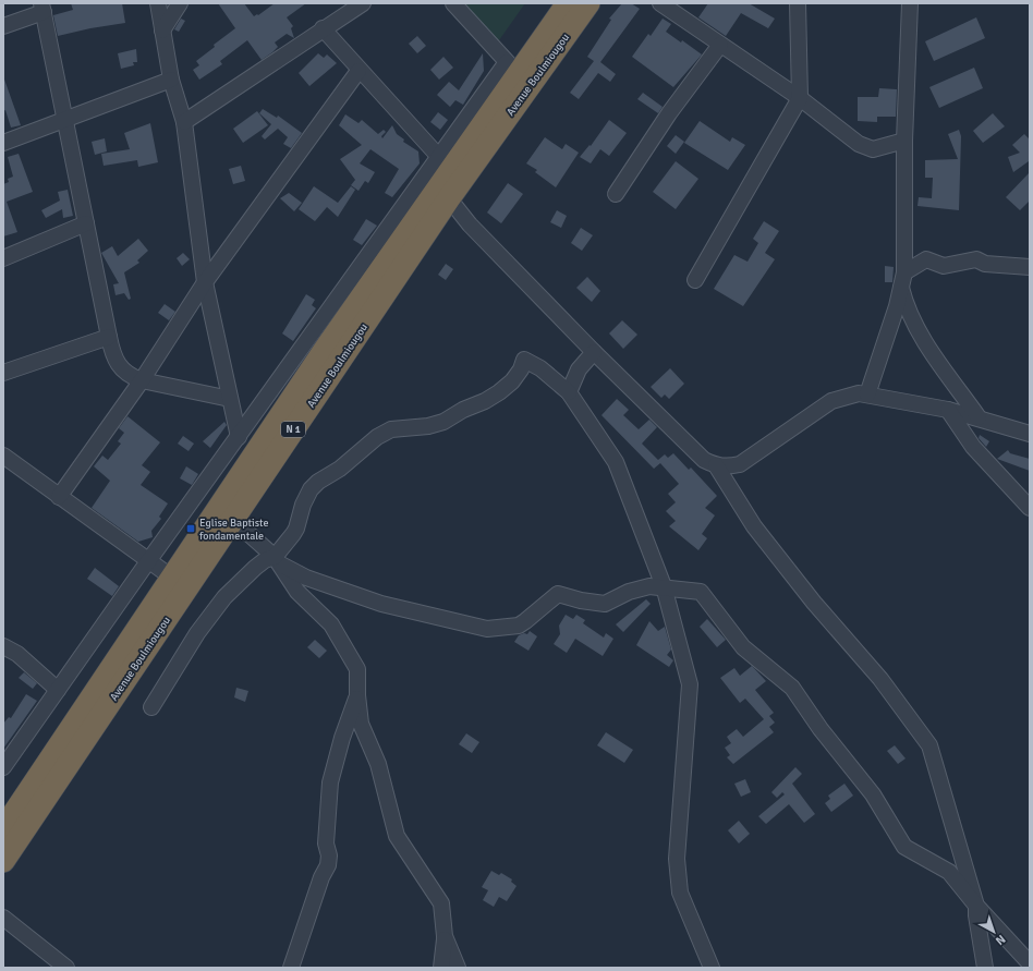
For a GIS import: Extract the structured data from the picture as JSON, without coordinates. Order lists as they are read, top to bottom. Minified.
{"streets":{"highway":["Avenue Boulmiougou","N 1"]},"places":{"transit":["Eglise Baptiste fondamentale"]},"north":"bottom right"}
